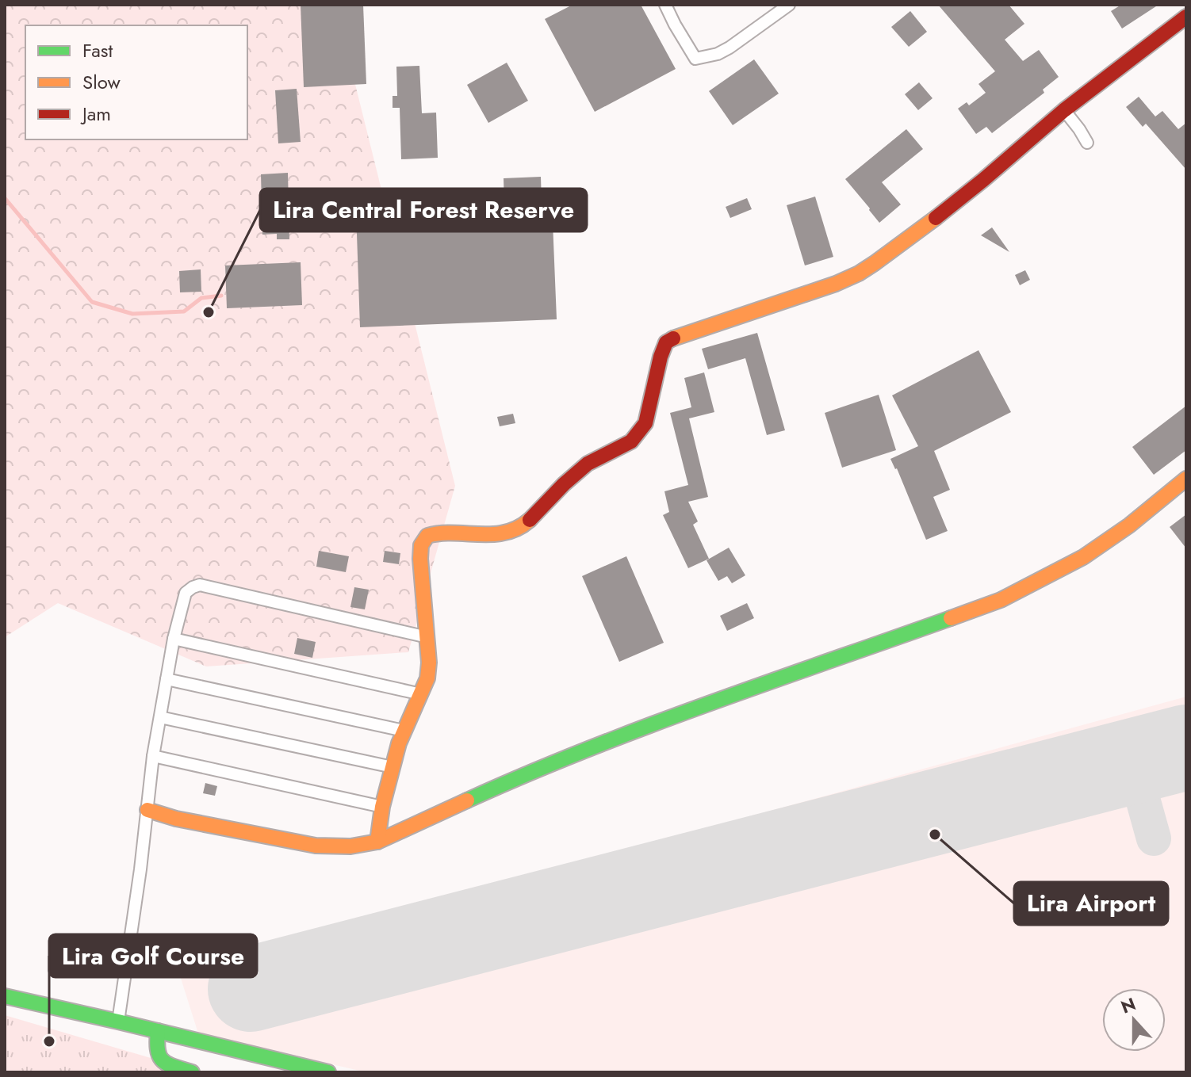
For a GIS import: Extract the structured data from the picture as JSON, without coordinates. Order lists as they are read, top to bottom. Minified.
{"places":["Lira Central Forest Reserve","Lira Airport","Lira Golf Course"],"legend":["Fast","Slow","Jam"],"north":"top"}
